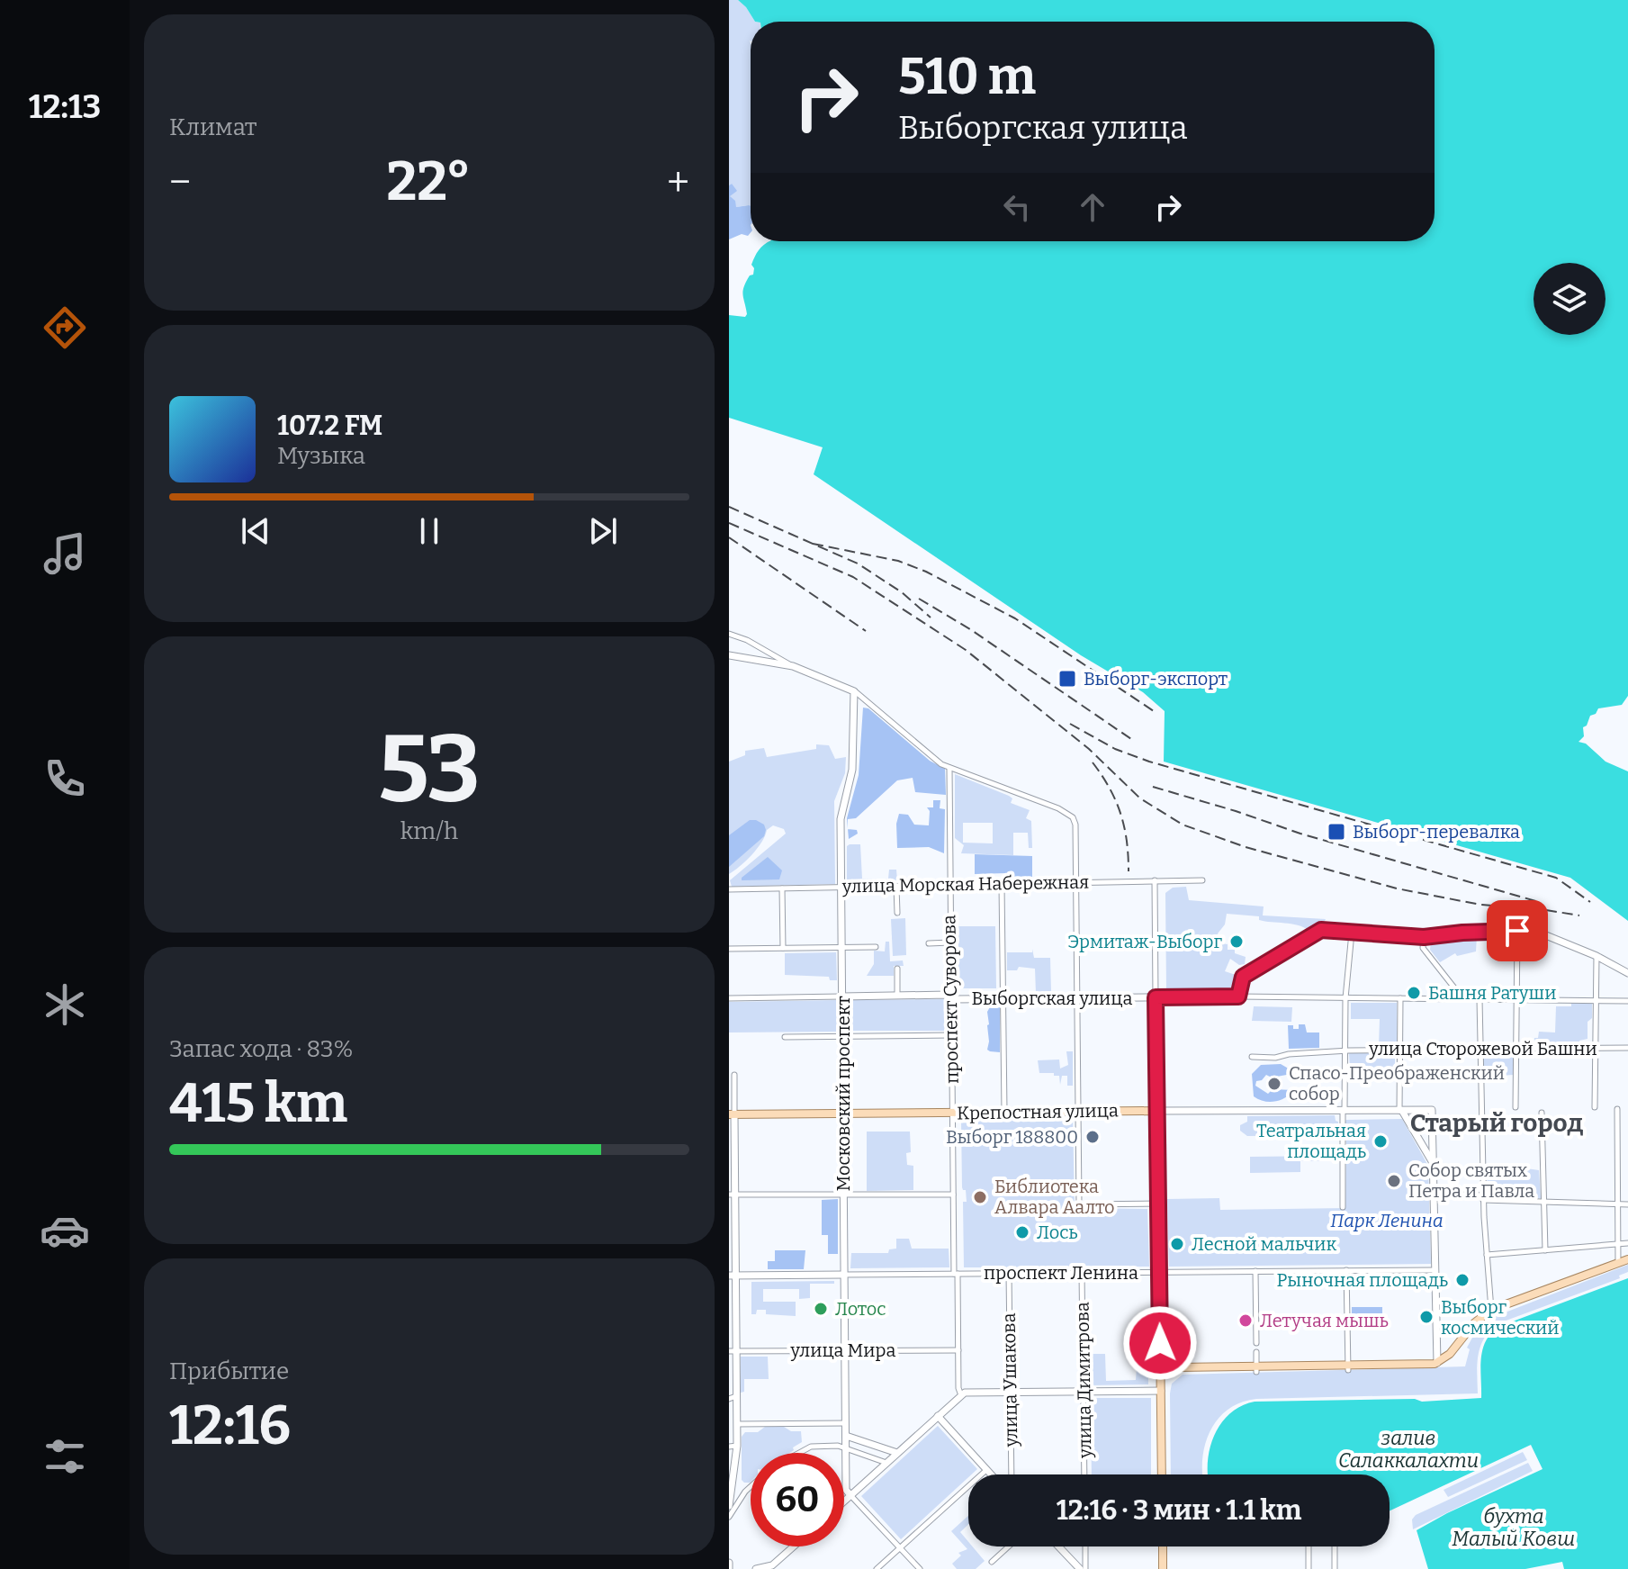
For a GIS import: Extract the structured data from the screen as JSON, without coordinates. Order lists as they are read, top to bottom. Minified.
{"streets":{"main road":["Крепостная улица"],"street":["улица Морская Набережная","Выборгская улица","проспект Суворова","улица Сторожевой Башни","Московский проспект","проспект Ленина","улица Мира","улица Ушакова","улица Димитрова"]},"crossings":[["улица Морская Набережная","проспект Суворова"],["улица Морская Набережная","Московский проспект"],["Выборгская улица","проспект Суворова"],["Выборгская улица","Московский проспект"],["проспект Суворова","Крепостная улица"],["проспект Суворова","проспект Ленина"],["проспект Суворова","улица Мира"],["Московский проспект","Крепостная улица"],["Московский проспект","проспект Ленина"],["Московский проспект","улица Мира"],["проспект Ленина","улица Ушакова"],["проспект Ленина","улица Димитрова"]],"districts":["Старый город"],"water":["залив Салаккалахти","бухта Малый Ковш"],"parks":["Парк Ленина"],"places":{"transit":["Выборг-экспорт","Выборг-перевалка"],"other":["Эрмитаж-Выборг","Башня Ратуши","Спасо-Преображенский собор","Выборг 188800","Театральная площадь","Собор святых Петра и Павла","Библиотека Алвара Аалто","Лось","Лесной мальчик","Рыночная площадь","Лотос","Выборг космический","Летучая мышь"]},"page":{"tabs":"12:13","tile":["Климат",["53","km/h"],["Запас хода · 83%","415 km"],["Прибытие","12:16"]],"turn":["510 m","Выборгская улица"],"heat":["−","22°","+"],"song":["107.2 FM","Музыка"],"limit":"60","trip":"12:16 · 3 мин · 1.1 km"}}
